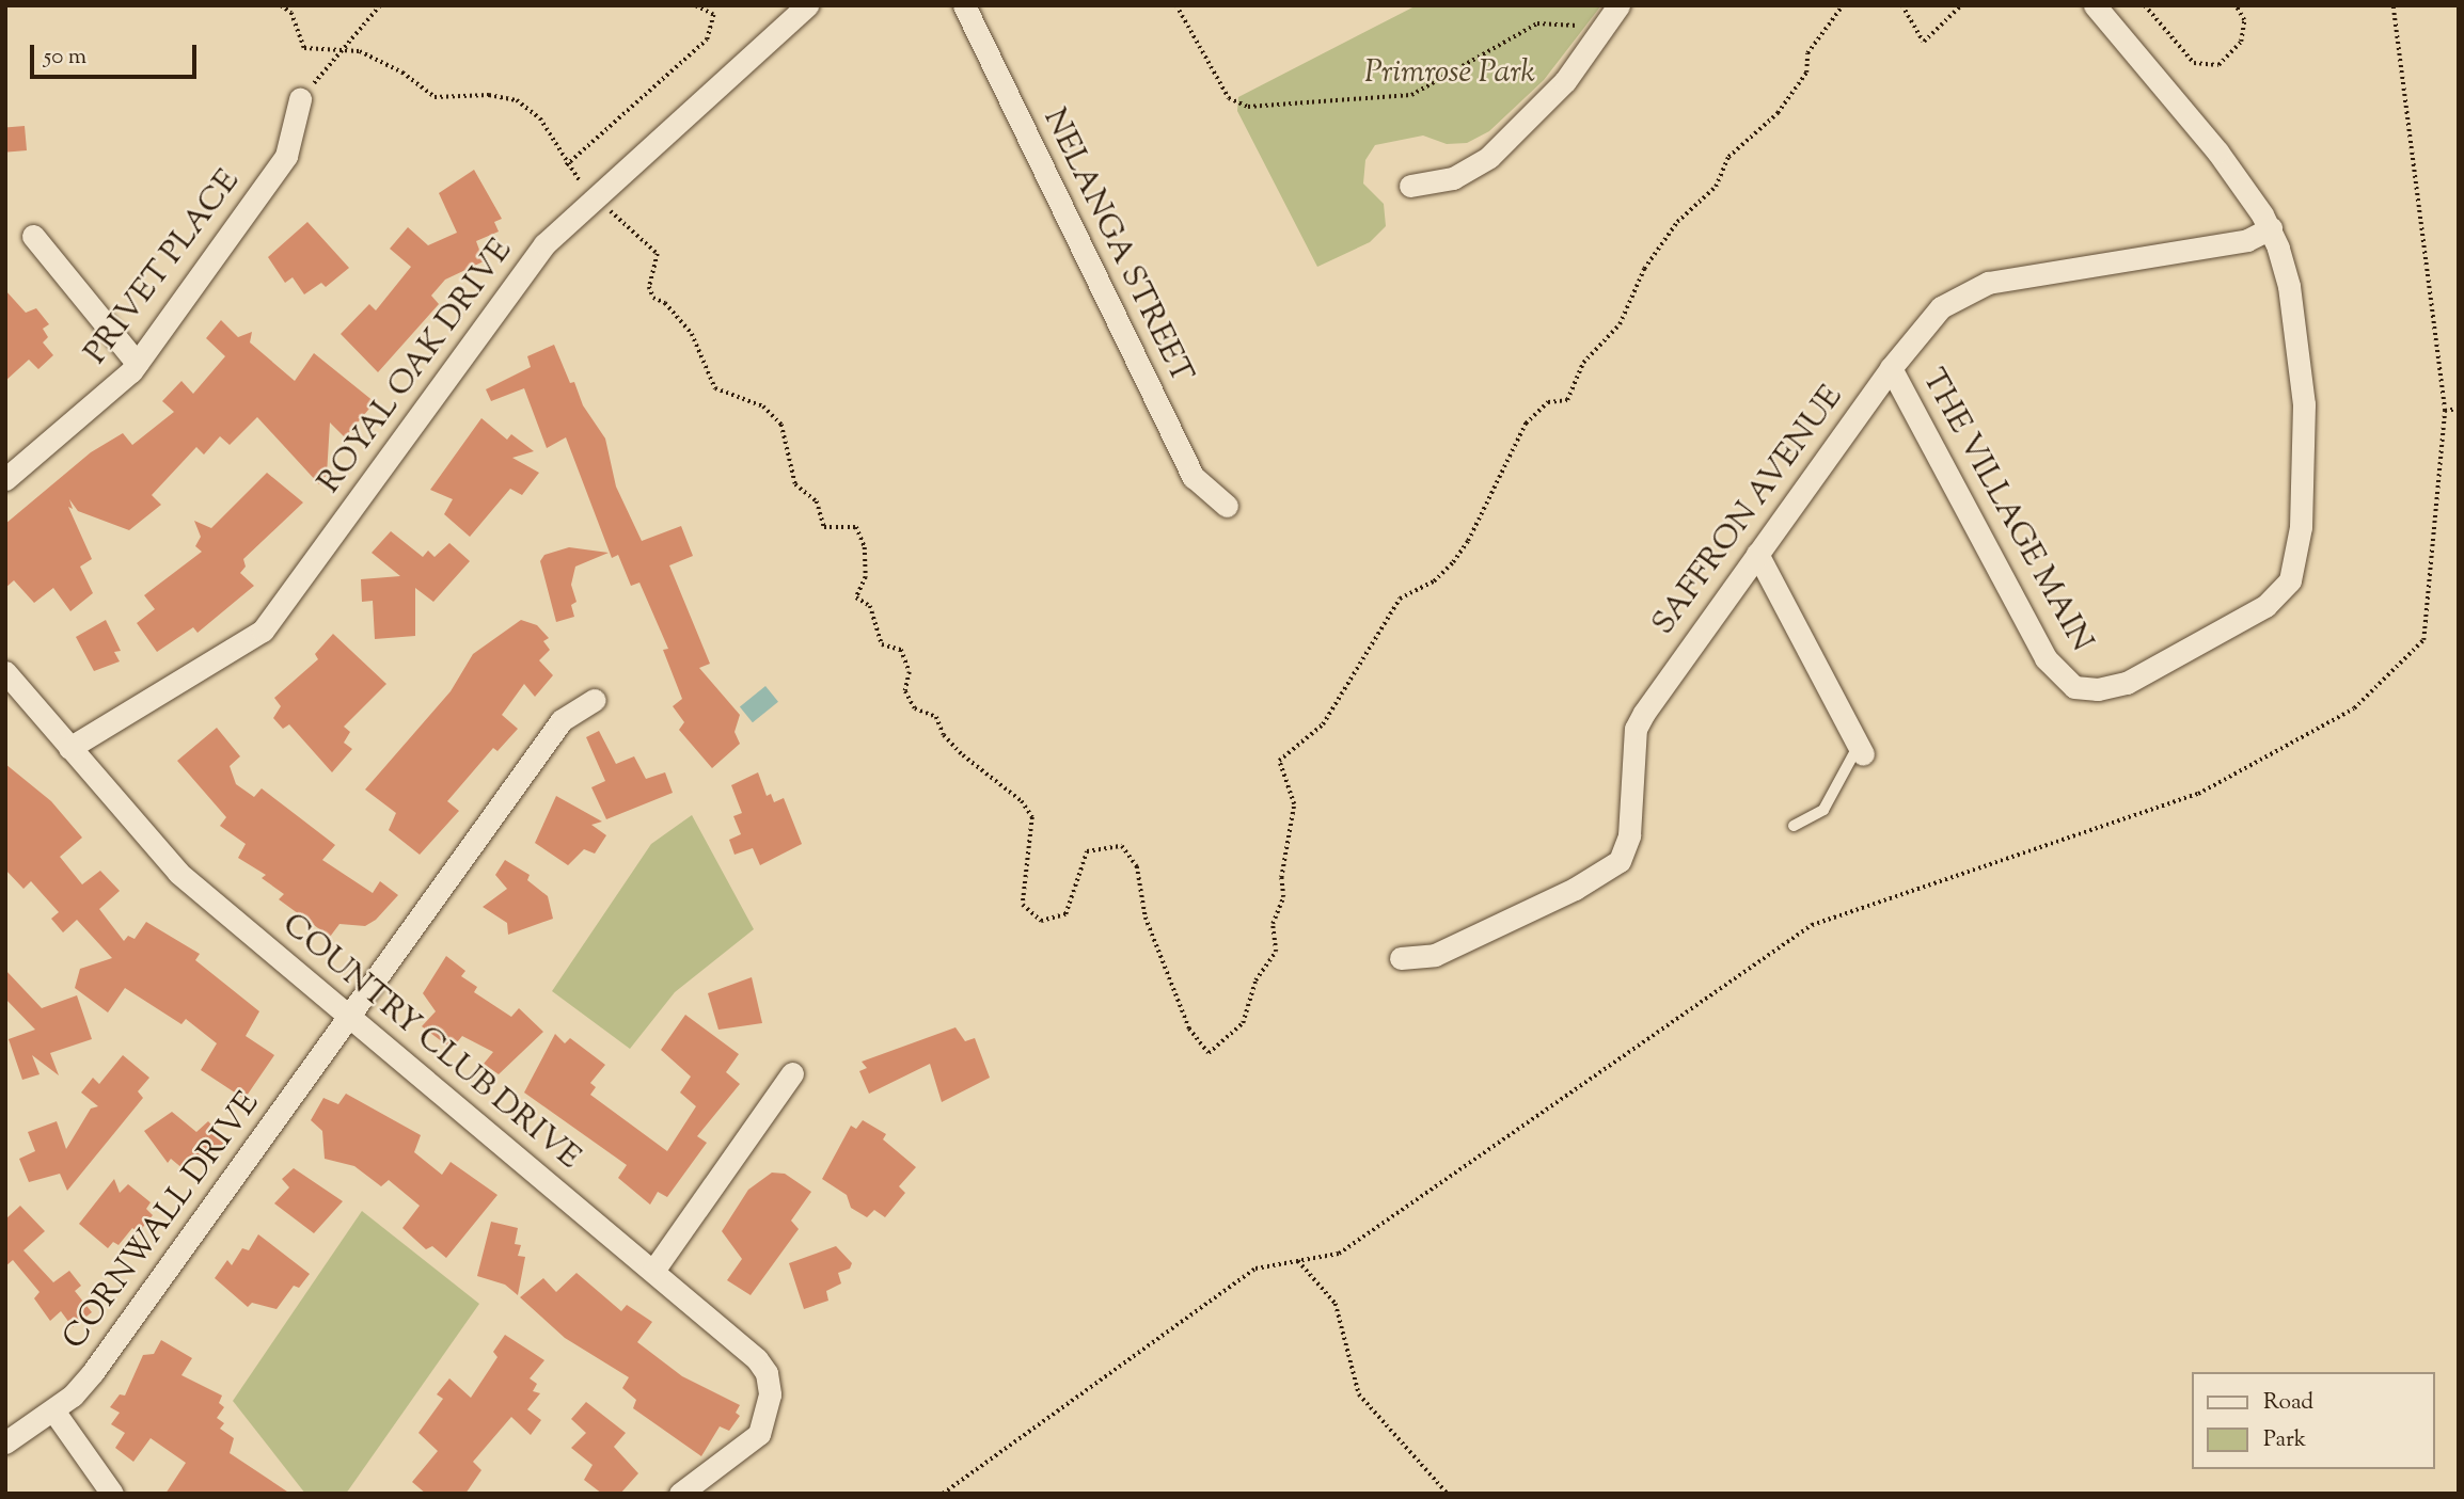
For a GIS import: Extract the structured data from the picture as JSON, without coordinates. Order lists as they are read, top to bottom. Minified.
{"streets":{"street":["NELANGA STREET","PRIVET PLACE","ROYAL OAK DRIVE","SAFFRON AVENUE","THE VILLAGE MAIN","COUNTRY CLUB DRIVE","CORNWALL DRIVE"]},"crossings":[["ROYAL OAK DRIVE","COUNTRY CLUB DRIVE"],["SAFFRON AVENUE","THE VILLAGE MAIN"],["COUNTRY CLUB DRIVE","CORNWALL DRIVE"]],"parks":["Primrose Park"],"legend":["Road","Park"],"scale_bar":"50 m"}
